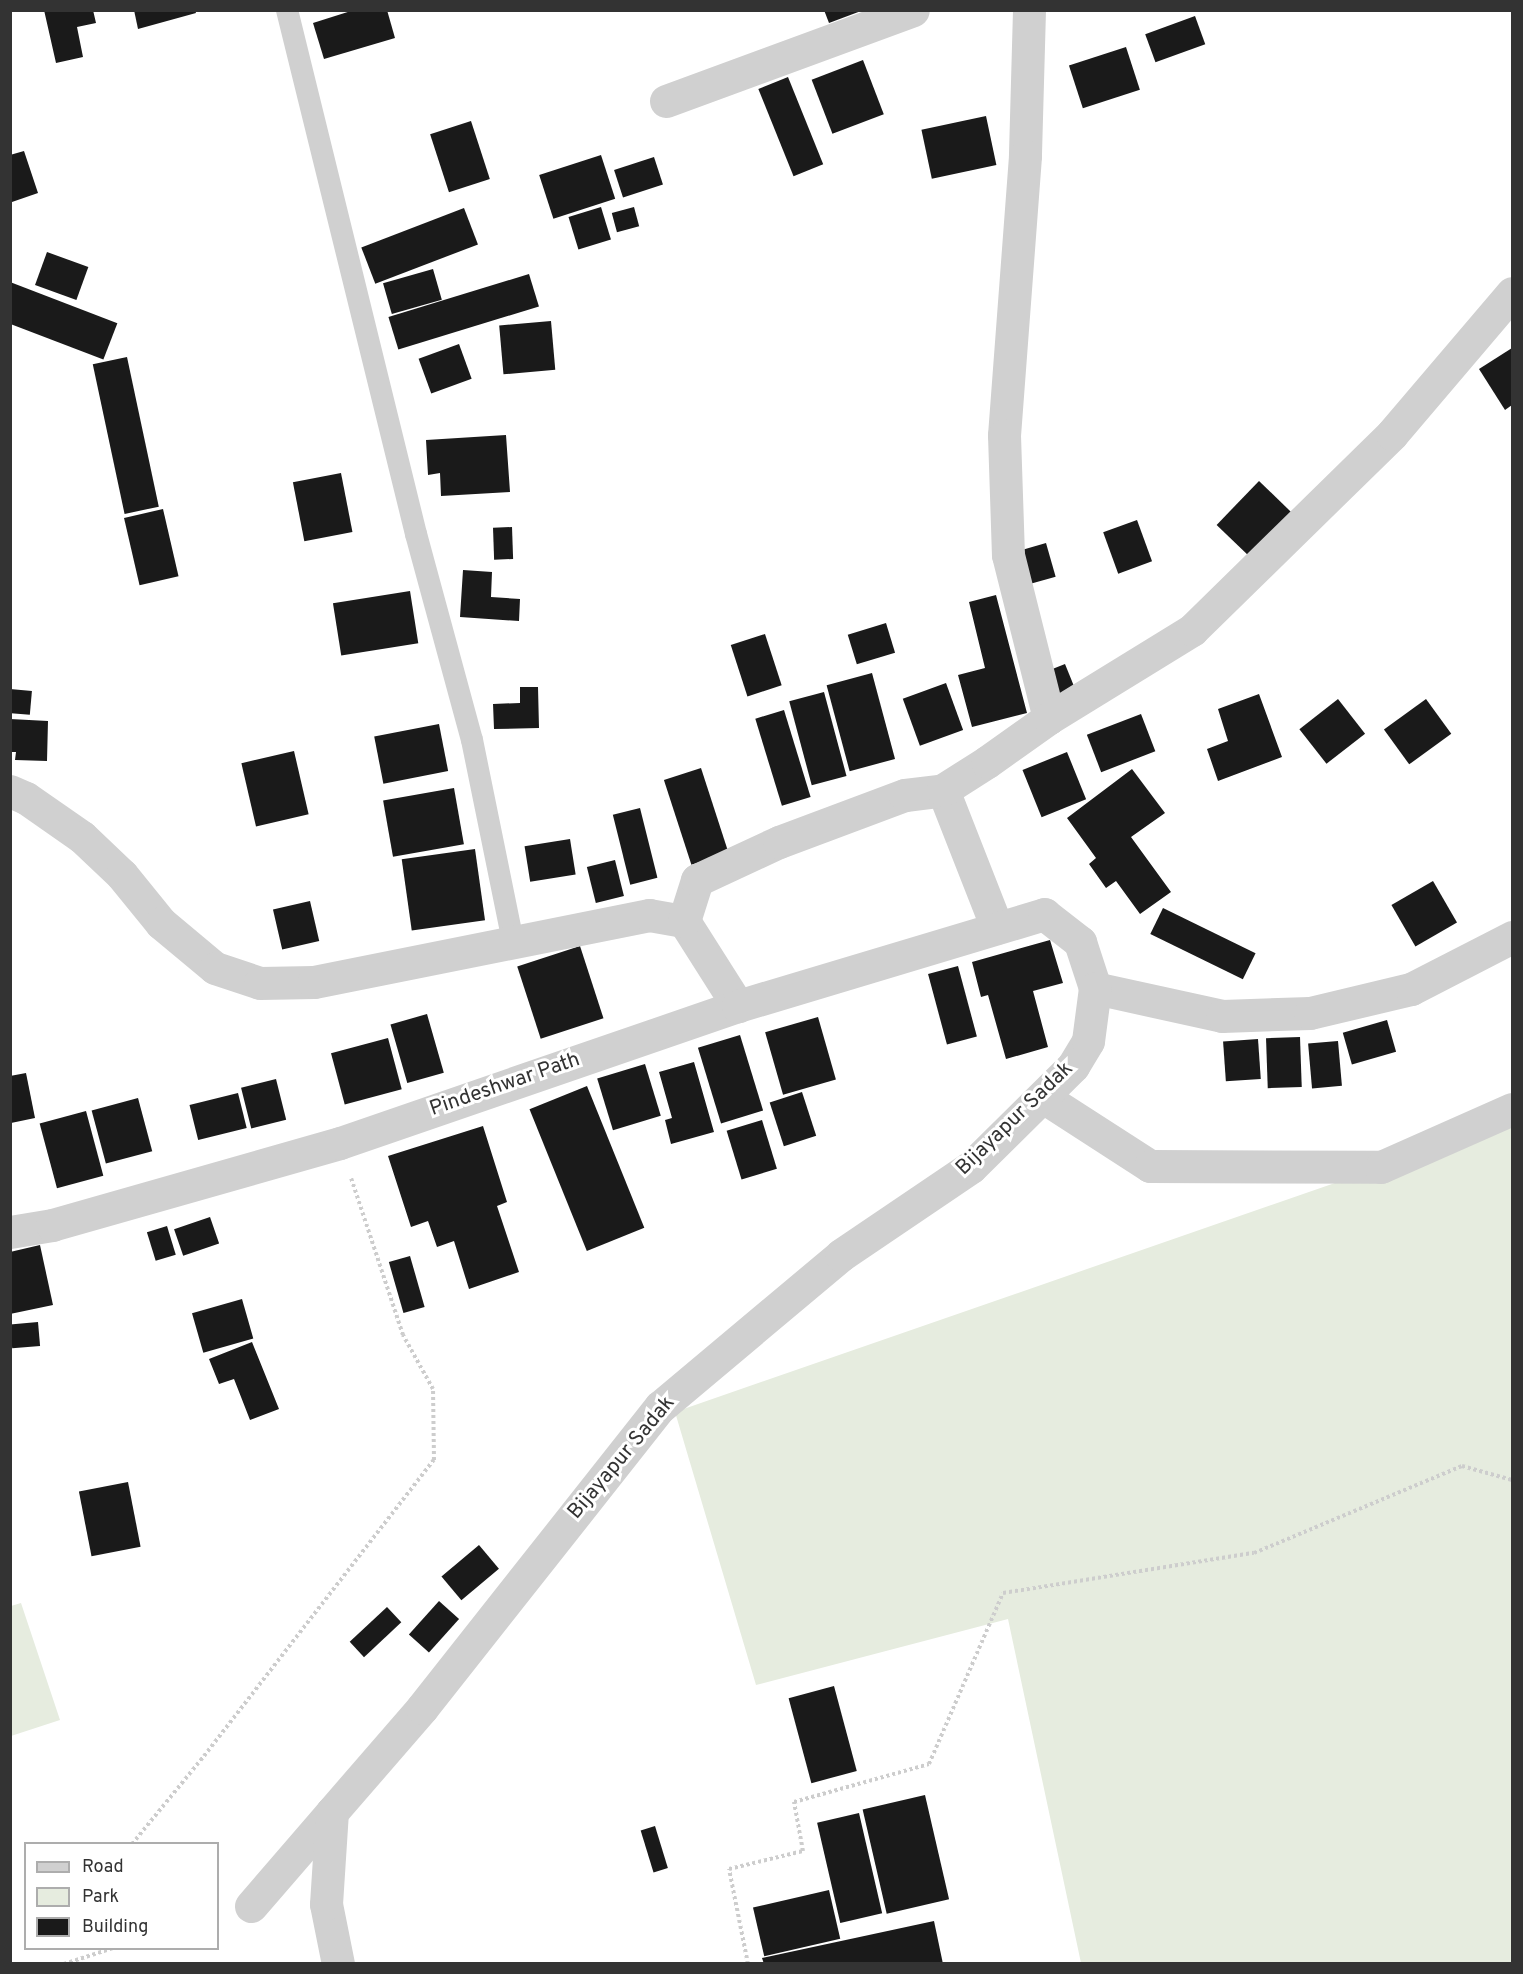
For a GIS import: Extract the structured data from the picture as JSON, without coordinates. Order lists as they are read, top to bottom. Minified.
{"streets":{"street":["Pindeshwar Path","Bijayapur Sadak"]},"crossings":[["Pindeshwar Path","Bijayapur Sadak"]],"legend":["Road","Park","Building"]}
